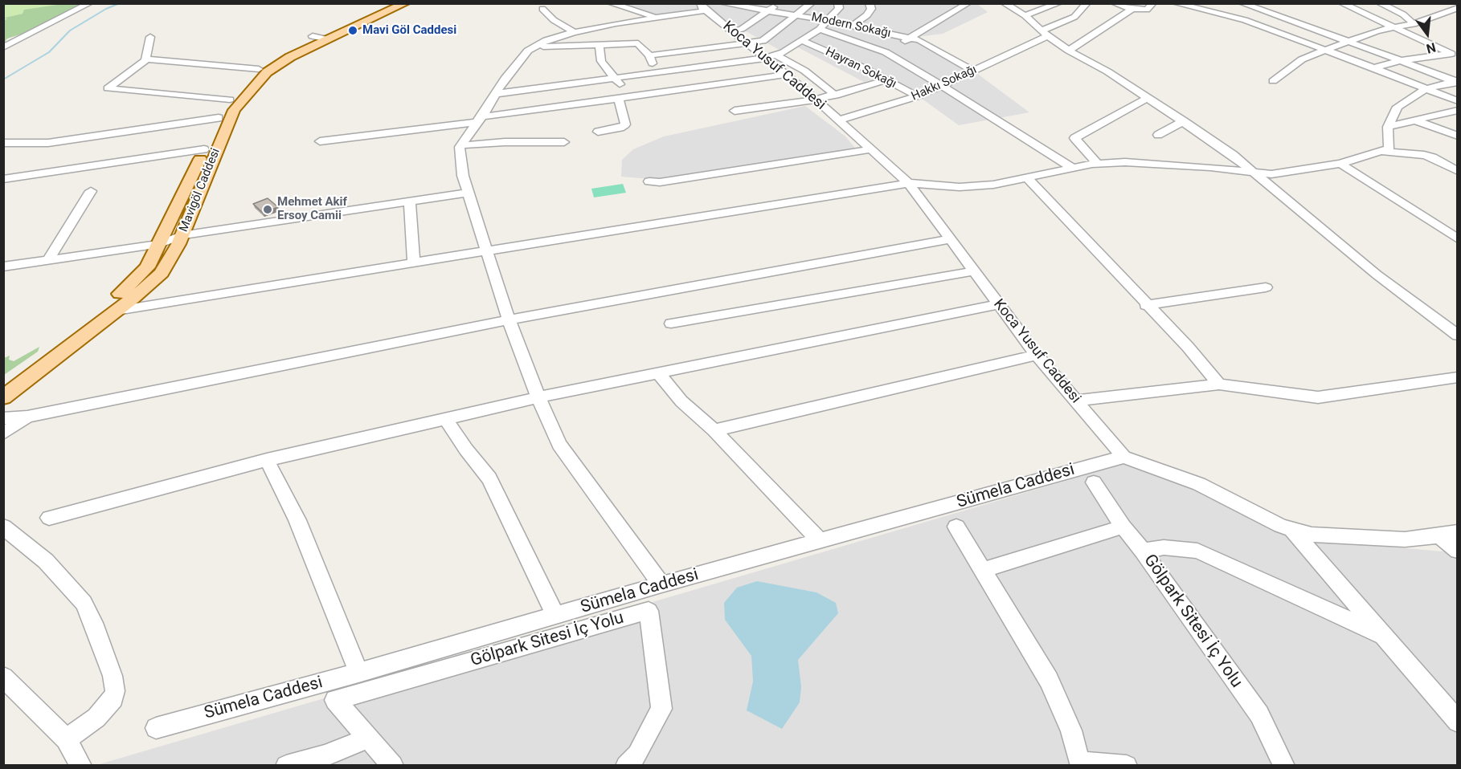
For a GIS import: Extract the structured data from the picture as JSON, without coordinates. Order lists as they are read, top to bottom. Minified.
{"streets":{"main road":["Mavigöl Caddesi"],"street":["Modern Sokağı","Koca Yusuf Caddesi","Hayran Sokağı","Hakkı Sokağı","Sümela Caddesi","Gölpark Sitesi İç Yolu"]},"crossings":[["Modern Sokağı","Hakkı Sokağı"],["Koca Yusuf Caddesi","Hakkı Sokağı"],["Koca Yusuf Caddesi","Sümela Caddesi"],["Hayran Sokağı","Hakkı Sokağı"]],"places":["Mavi Göl Caddesi","Mehmet Akif Ersoy Camii"],"north":"bottom"}
